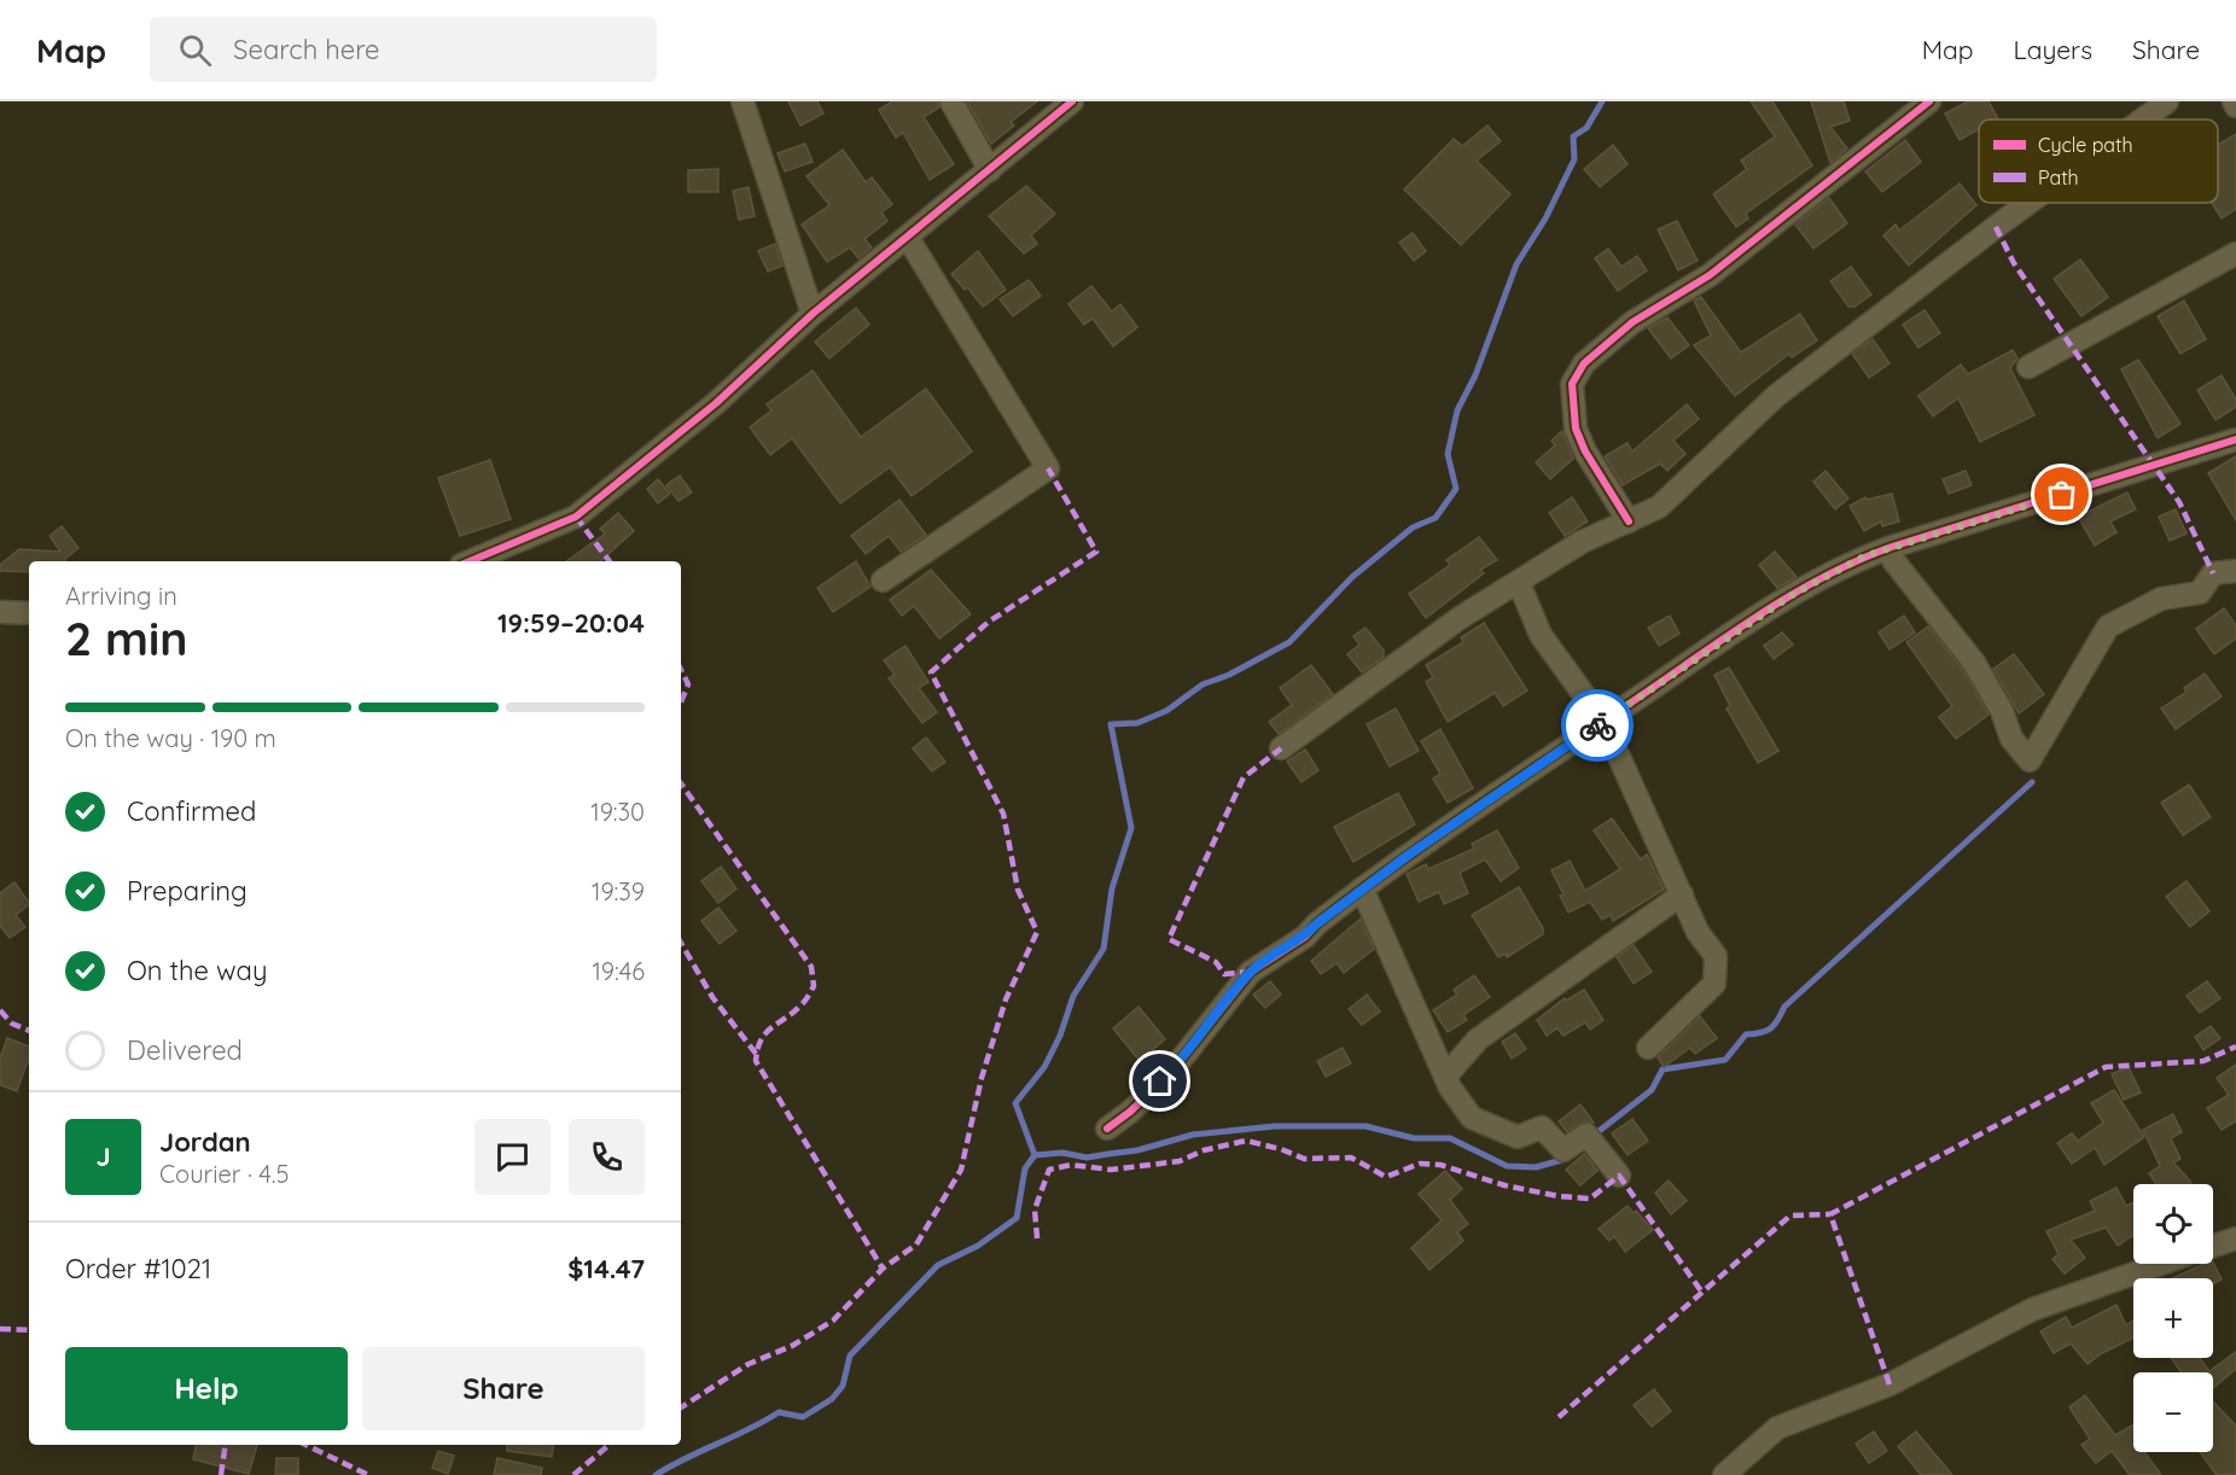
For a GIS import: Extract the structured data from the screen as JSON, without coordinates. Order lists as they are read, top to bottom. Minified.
{"legend":["Cycle path","Path"],"page":{"header":"Map","search":"Search here","nav":["Map","Layers","Share"],"heading":["2 min","Arriving in","19:59–20:04"],"panel":["Jordan","Courier · 4.5","Order #1021","$14.47"],"bar":"On the way · 190 m","list":[["Confirmed","19:30"],["Preparing","19:39"],["On the way","19:46"],"Delivered"],"round":"J","map_buttons":["+","−"],"buttons":["Help","Share"]}}
